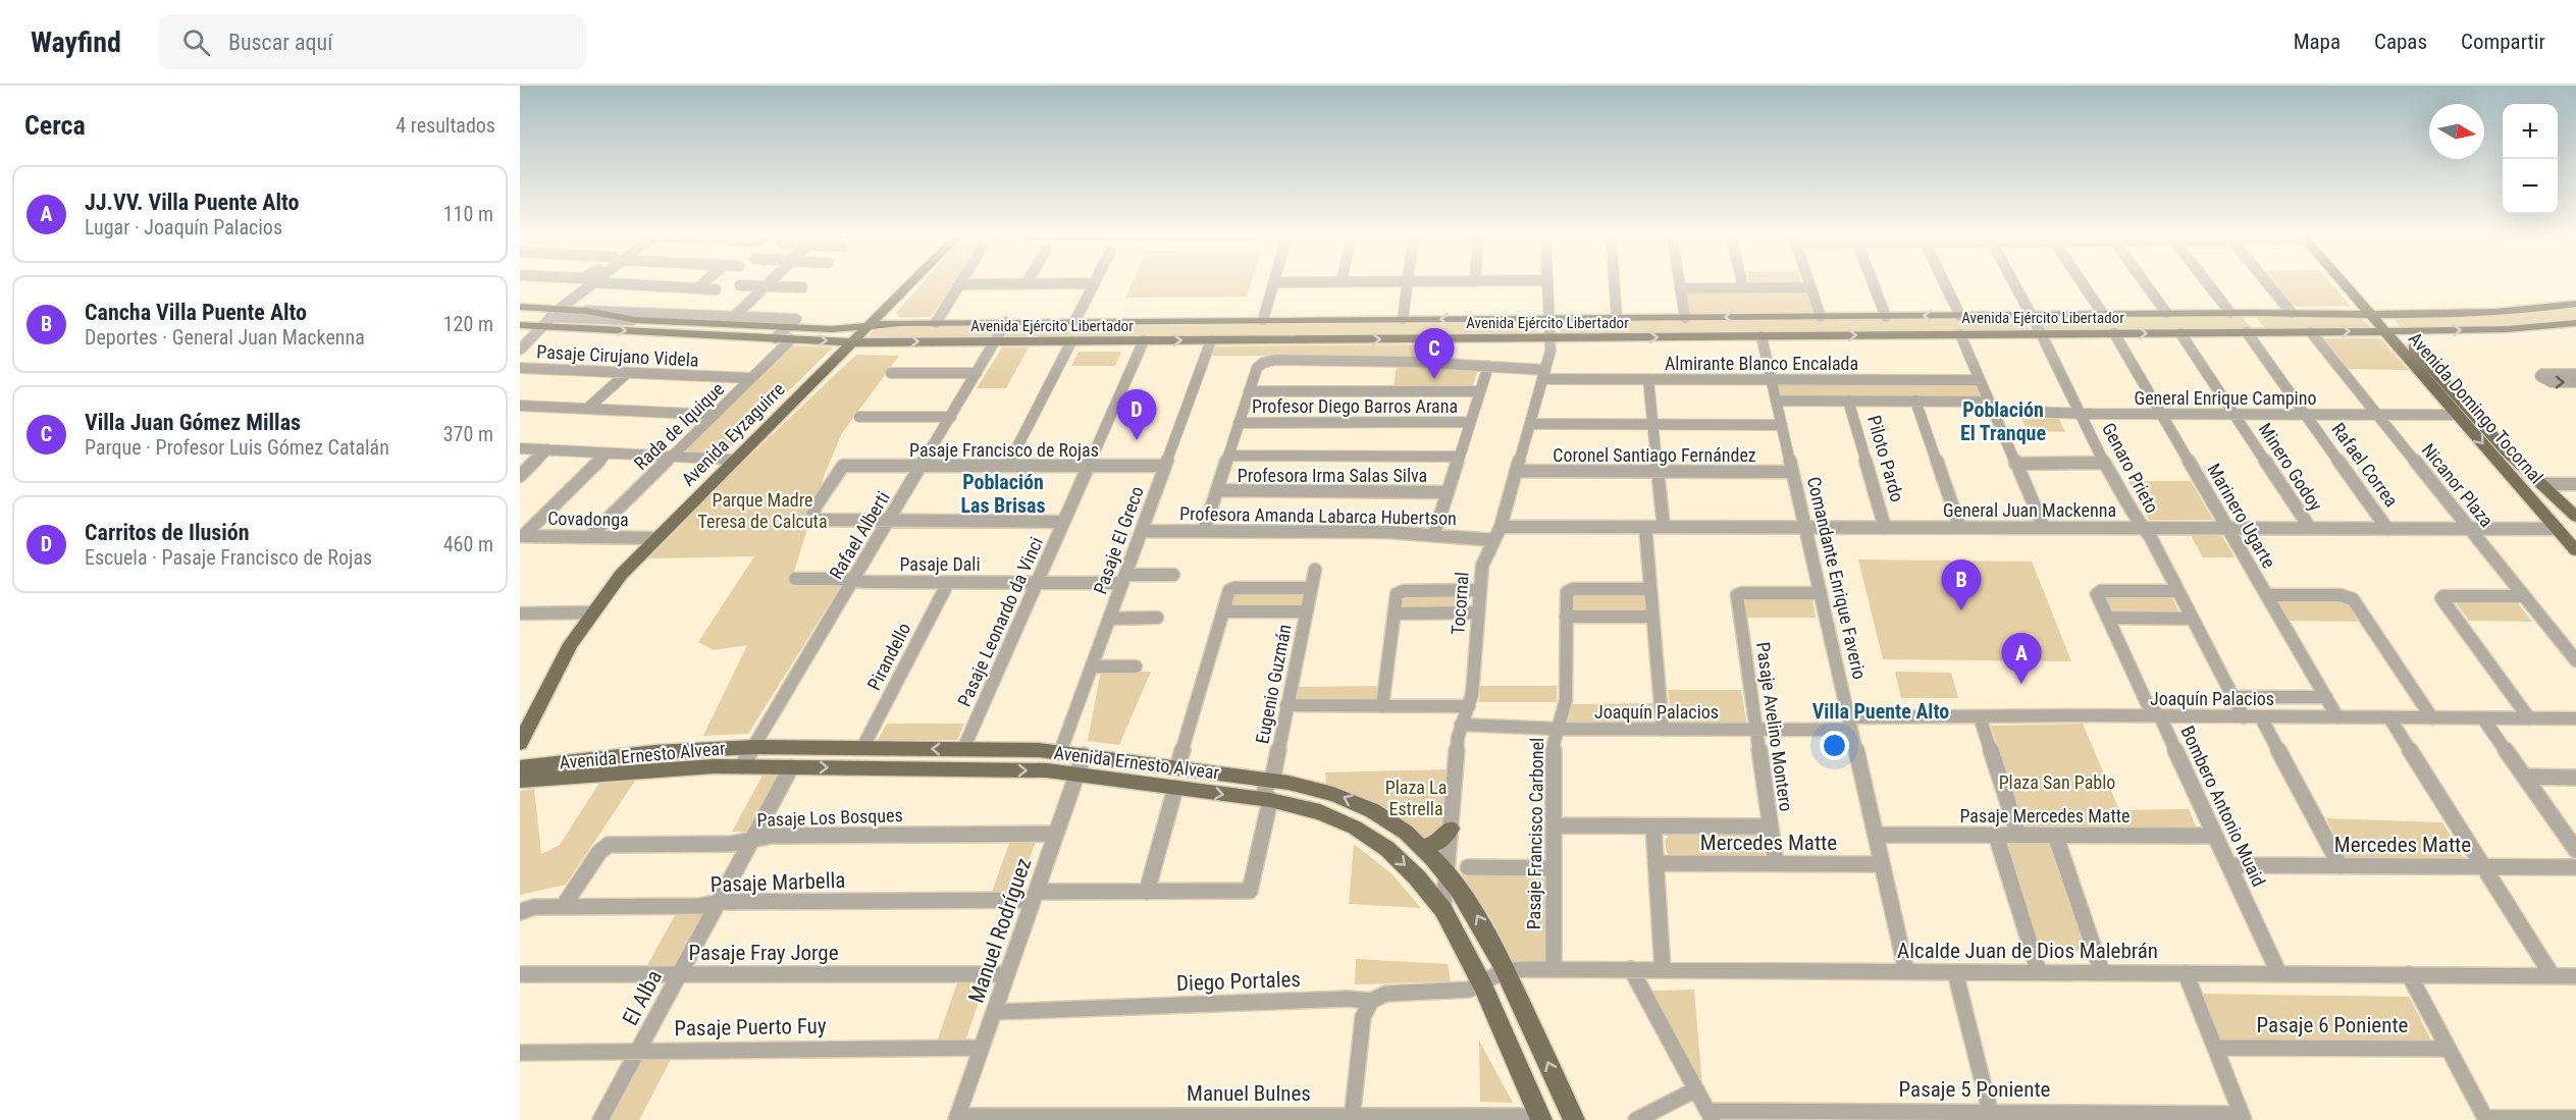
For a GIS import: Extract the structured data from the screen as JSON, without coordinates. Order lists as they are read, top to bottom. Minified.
{"streets":{"main road":["Avenida Ejército Libertador","Avenida Domingo Tocornal","Avenida Eyzaguirre","Avenida Ernesto Alvear"],"street":["Pasaje Cirujano Videla","Almirante Blanco Encalada","General Enrique Campino","Profesor Diego Barros Arana","Rada de Iquique","Pasaje Francisco de Rojas","Coronel Santiago Fernández","Piloto Pardo","Rafael Correa","Minero Godoy","Genaro Prieto","Profesora Irma Salas Silva","Nicanor Plaza","General Juan Mackenna","Profesora Amanda Labarca Hubertson","Marinero Ugarte","Covadonga","Rafael Alberti","Pasaje El Greco","Pasaje Dali","Comandante Enrique Faverio","Tocornal","Pasaje Leonardo da Vinci","Pirandello","Eugenio Guzmán","Joaquín Palacios","Pasaje Avelino Montero","Bombero Antonio Muaid","Pasaje Mercedes Matte","Pasaje Los Bosques","Pasaje Francisco Carbonel","Mercedes Matte","Pasaje Marbella","Manuel Rodríguez","Alcalde Juan de Dios Malebrán","Pasaje Fray Jorge","Diego Portales","El Alba","Pasaje 6 Poniente","Pasaje Puerto Fuy","Pasaje 5 Poniente","Manuel Bulnes"]},"crossings":[["Avenida Ejército Libertador","Avenida Domingo Tocornal"],["Avenida Ejército Libertador","Rada de Iquique"],["Avenida Ejército Libertador","Avenida Eyzaguirre"],["Avenida Ejército Libertador","Rafael Correa"],["Avenida Ejército Libertador","Minero Godoy"],["Avenida Ejército Libertador","Genaro Prieto"],["Avenida Ejército Libertador","Nicanor Plaza"],["Avenida Ejército Libertador","Marinero Ugarte"],["Avenida Ejército Libertador","Rafael Alberti"],["Avenida Ejército Libertador","Pasaje El Greco"],["Avenida Ejército Libertador","Comandante Enrique Faverio"],["Avenida Ejército Libertador","Tocornal"],["Avenida Ejército Libertador","Pasaje Leonardo da Vinci"],["Pasaje Cirujano Videla","Rada de Iquique"],["Almirante Blanco Encalada","Comandante Enrique Faverio"],["Almirante Blanco Encalada","Tocornal"],["General Enrique Campino","Avenida Domingo Tocornal"],["General Enrique Campino","Piloto Pardo"],["General Enrique Campino","Rafael Correa"],["General Enrique Campino","Minero Godoy"],["General Enrique Campino","Genaro Prieto"],["General Enrique Campino","Nicanor Plaza"],["General Enrique Campino","Marinero Ugarte"],["General Enrique Campino","Comandante Enrique Faverio"],["Avenida Domingo Tocornal","General Juan Mackenna"],["Rada de Iquique","Covadonga"],["Avenida Eyzaguirre","Covadonga"],["Pasaje Francisco de Rojas","Rafael Alberti"],["Pasaje Francisco de Rojas","Pasaje El Greco"],["Pasaje Francisco de Rojas","Pasaje Leonardo da Vinci"],["Coronel Santiago Fernández","Comandante Enrique Faverio"],["Coronel Santiago Fernández","Tocornal"],["Piloto Pardo","General Juan Mackenna"],["Rafael Correa","General Juan Mackenna"],["Minero Godoy","General Juan Mackenna"],["Genaro Prieto","General Juan Mackenna"],["Genaro Prieto","Joaquín Palacios"],["Genaro Prieto","Bombero Antonio Muaid"],["Nicanor Plaza","General Juan Mackenna"],["General Juan Mackenna","Marinero Ugarte"],["General Juan Mackenna","Comandante Enrique Faverio"],["General Juan Mackenna","Tocornal"],["Profesora Amanda Labarca Hubertson","Pasaje El Greco"],["Profesora Amanda Labarca Hubertson","Tocornal"],["Marinero Ugarte","Joaquín Palacios"],["Rafael Alberti","Pasaje Dali"],["Rafael Alberti","Avenida Ernesto Alvear"],["Pasaje El Greco","Pasaje Dali"],["Pasaje El Greco","Avenida Ernesto Alvear"],["Pasaje Dali","Pasaje Leonardo da Vinci"],["Pasaje Dali","Pirandello"],["Comandante Enrique Faverio","Joaquín Palacios"],["Comandante Enrique Faverio","Pasaje Avelino Montero"],["Comandante Enrique Faverio","Pasaje Mercedes Matte"],["Comandante Enrique Faverio","Mercedes Matte"],["Comandante Enrique Faverio","Alcalde Juan de Dios Malebrán"],["Tocornal","Joaquín Palacios"],["Tocornal","Avenida Ernesto Alvear"],["Pasaje Leonardo da Vinci","Avenida Ernesto Alvear"],["Pirandello","Avenida Ernesto Alvear"],["Eugenio Guzmán","Avenida Ernesto Alvear"],["Joaquín Palacios","Pasaje Avelino Montero"],["Joaquín Palacios","Bombero Antonio Muaid"],["Joaquín Palacios","Pasaje Francisco Carbonel"],["Pasaje Avelino Montero","Mercedes Matte"],["Avenida Ernesto Alvear","Manuel Rodríguez"],["Avenida Ernesto Alvear","Alcalde Juan de Dios Malebrán"],["Avenida Ernesto Alvear","Diego Portales"],["Avenida Ernesto Alvear","El Alba"],["Avenida Ernesto Alvear","Manuel Bulnes"],["Bombero Antonio Muaid","Pasaje Mercedes Matte"],["Bombero Antonio Muaid","Mercedes Matte"],["Bombero Antonio Muaid","Alcalde Juan de Dios Malebrán"],["Pasaje Los Bosques","Pasaje Marbella"],["Pasaje Los Bosques","Manuel Rodríguez"],["Pasaje Los Bosques","El Alba"],["Pasaje Francisco Carbonel","Mercedes Matte"],["Pasaje Francisco Carbonel","Alcalde Juan de Dios Malebrán"],["Pasaje Marbella","Manuel Rodríguez"],["Pasaje Marbella","El Alba"],["Manuel Rodríguez","Pasaje Fray Jorge"],["Manuel Rodríguez","Diego Portales"],["Manuel Rodríguez","Pasaje Puerto Fuy"],["Manuel Rodríguez","Manuel Bulnes"],["Pasaje Fray Jorge","El Alba"],["El Alba","Pasaje Puerto Fuy"]],"districts":["Población El Tranque","Población Las Brisas","Villa Puente Alto"],"parks":["Parque Madre Teresa de Calcuta","Plaza San Pablo","Plaza La Estrella"],"north":"right","page":{"header":"Wayfind","search":"Buscar aquí","nav":["Mapa","Capas","Compartir"],"heading":["Cerca","4 resultados"],"map_buttons":["+","−"],"list":[{"mark":"A","name":"JJ.VV. Villa Puente Alto","note":"Lugar · Joaquín Palacios","value":"110 m"},{"mark":"B","name":"Cancha Villa Puente Alto","note":"Deportes · General Juan Mackenna","value":"120 m"},{"mark":"C","name":"Villa Juan Gómez Millas","note":"Parque · Profesor Luis Gómez Catalán","value":"370 m"},{"mark":"D","name":"Carritos de Ilusión","note":"Escuela · Pasaje Francisco de Rojas","value":"460 m"}],"pins":["C","D","B","A"]}}
